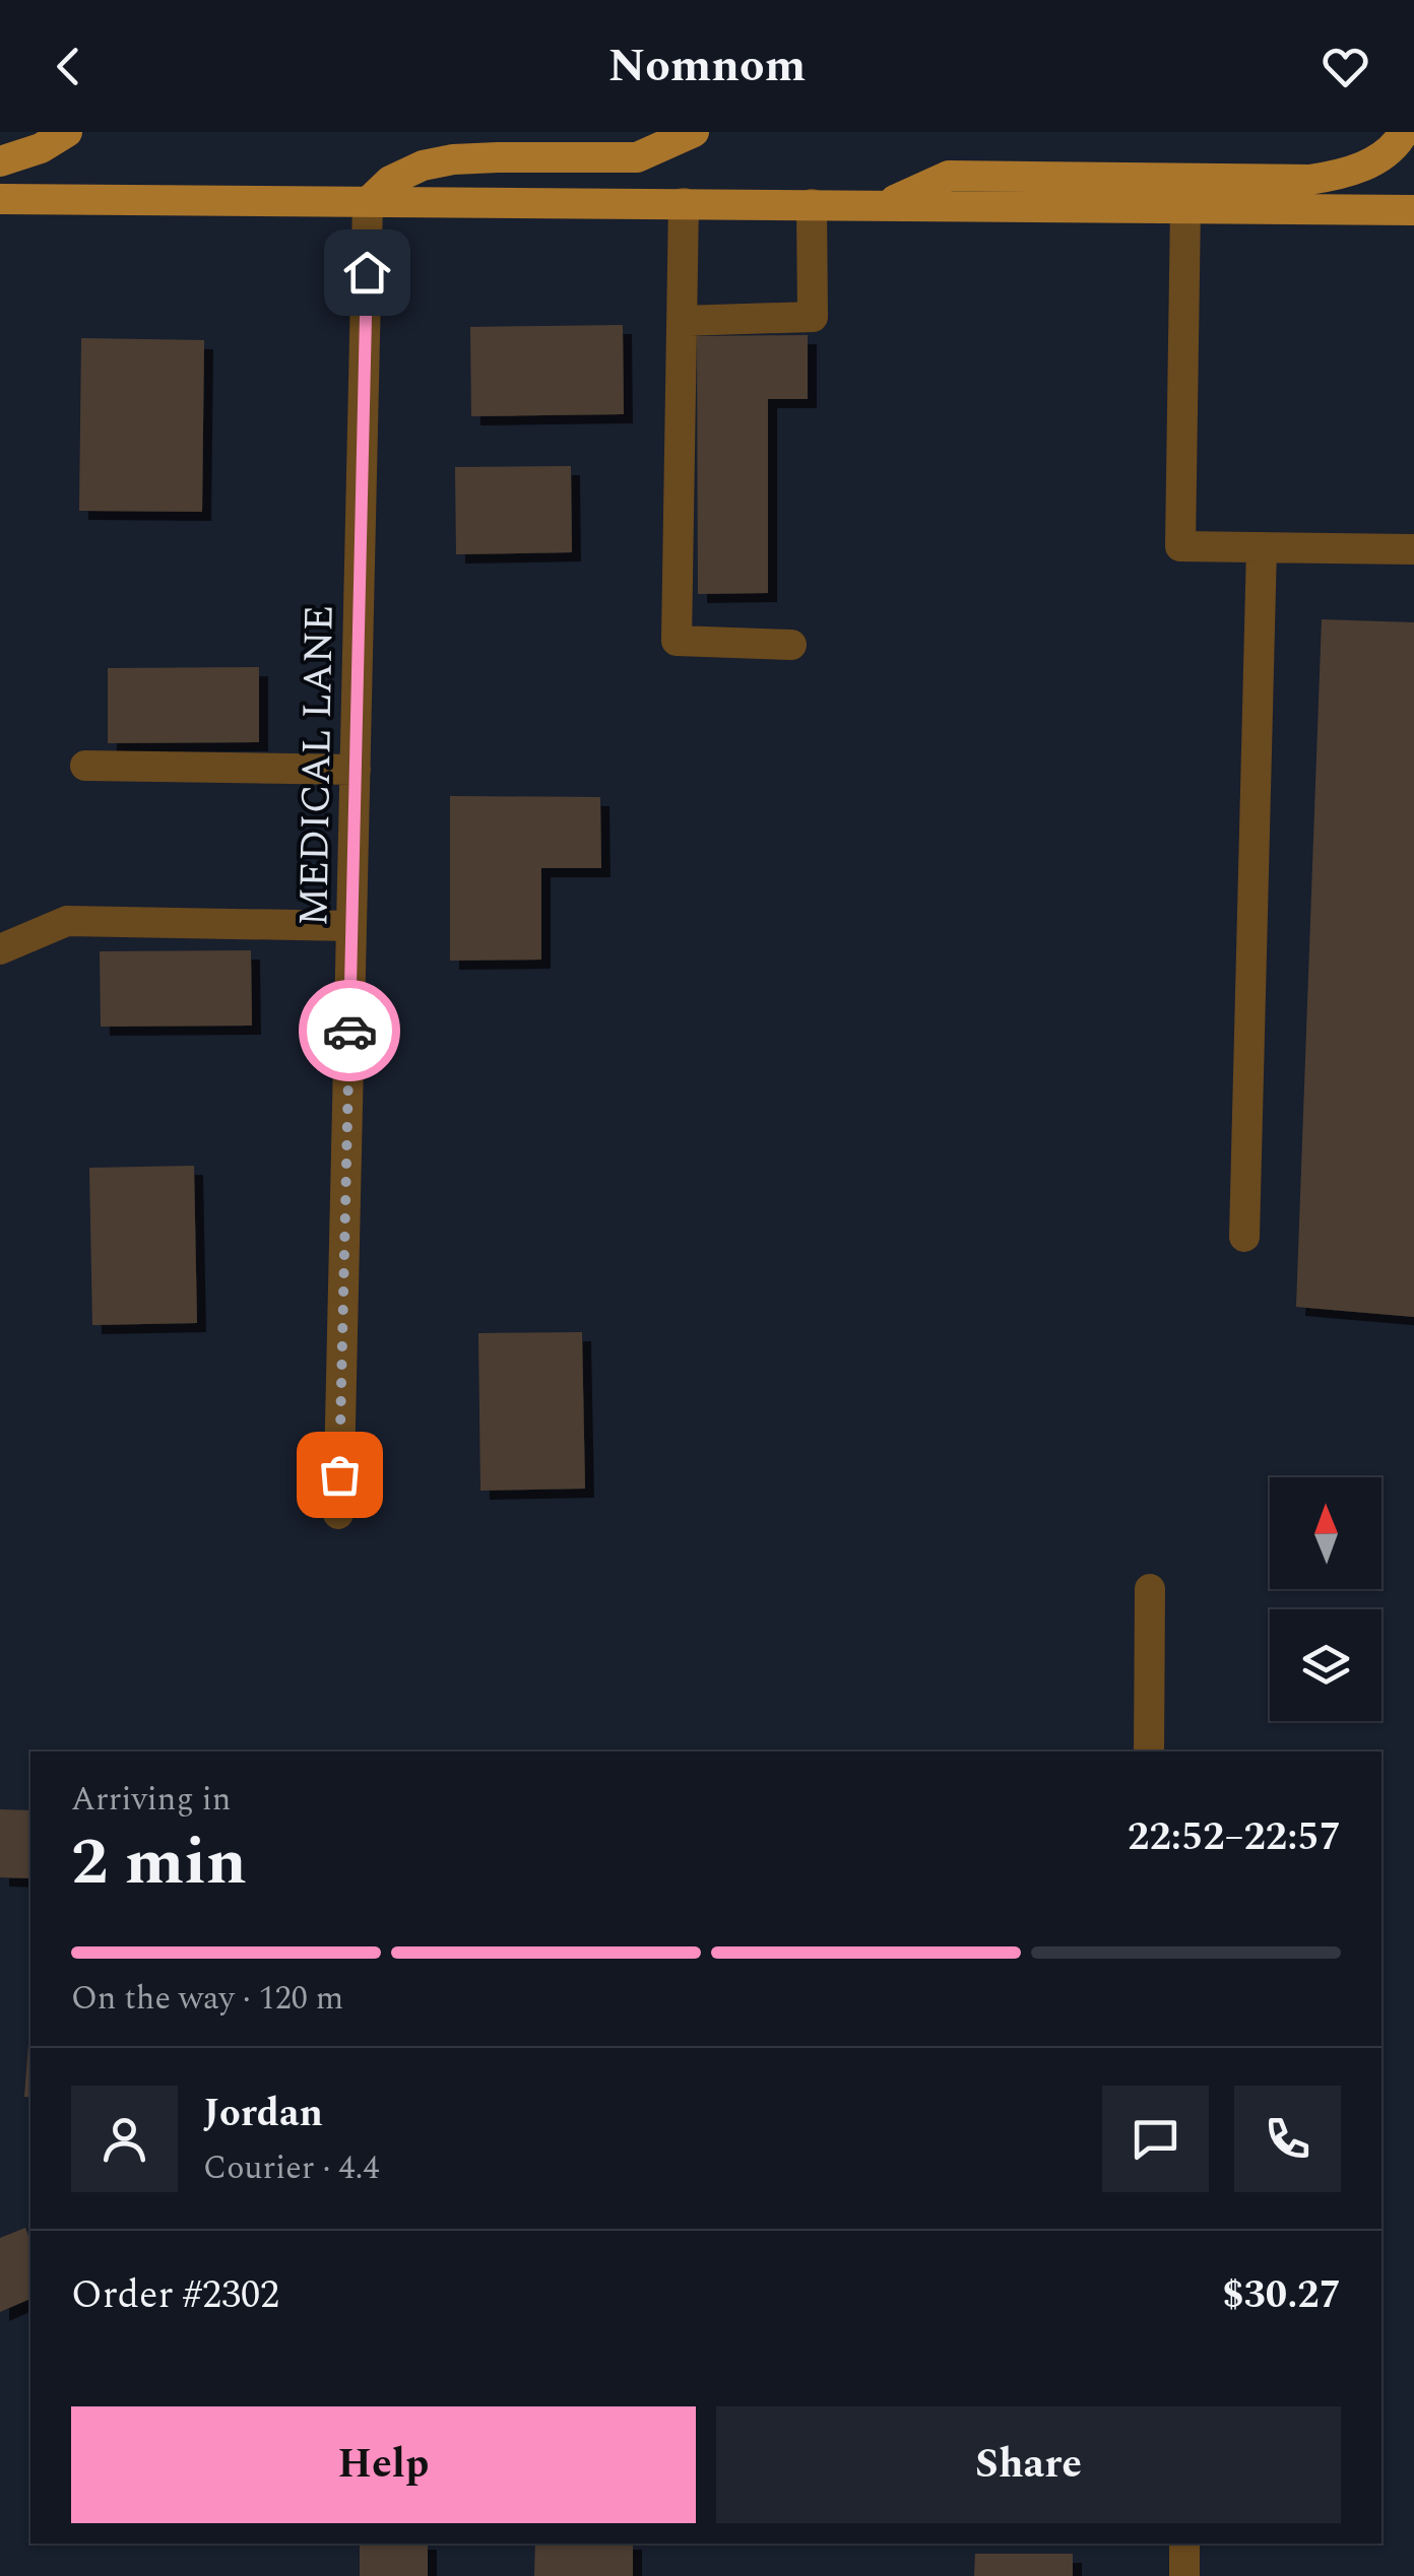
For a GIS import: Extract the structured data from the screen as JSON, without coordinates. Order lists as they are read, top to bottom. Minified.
{"streets":{"street":["MEDICAL LANE"]},"north":"top","page":{"header":"Nomnom","heading":["2 min","Arriving in","22:52–22:57"],"panel":["Jordan","Courier · 4.4","Order #2302","$30.27"],"bar":"On the way · 120 m","buttons":["Help","Share"]}}
